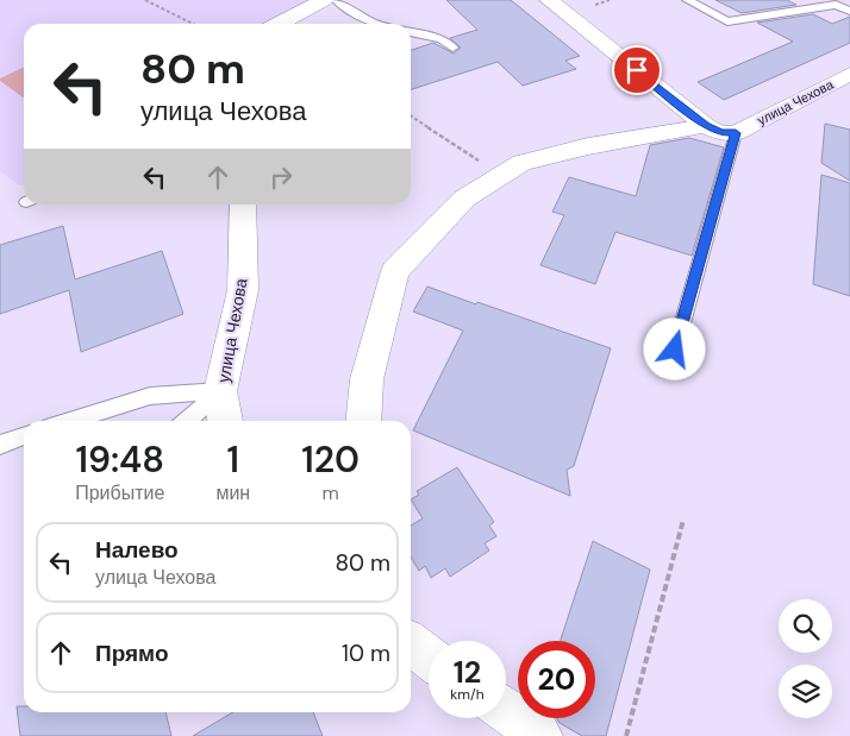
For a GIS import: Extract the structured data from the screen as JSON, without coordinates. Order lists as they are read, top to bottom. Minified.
{"streets":{"street":["улица Чехова"]},"page":{"turn":["80 m","улица Чехова"],"eta":["19:48","Прибытие","1","мин","120","m"],"list":[{"name":"Налево","note":"улица Чехова","value":"80 m"},{"name":"Прямо","value":"10 m"}],"speed":"12 km/h","limit":"20"}}
